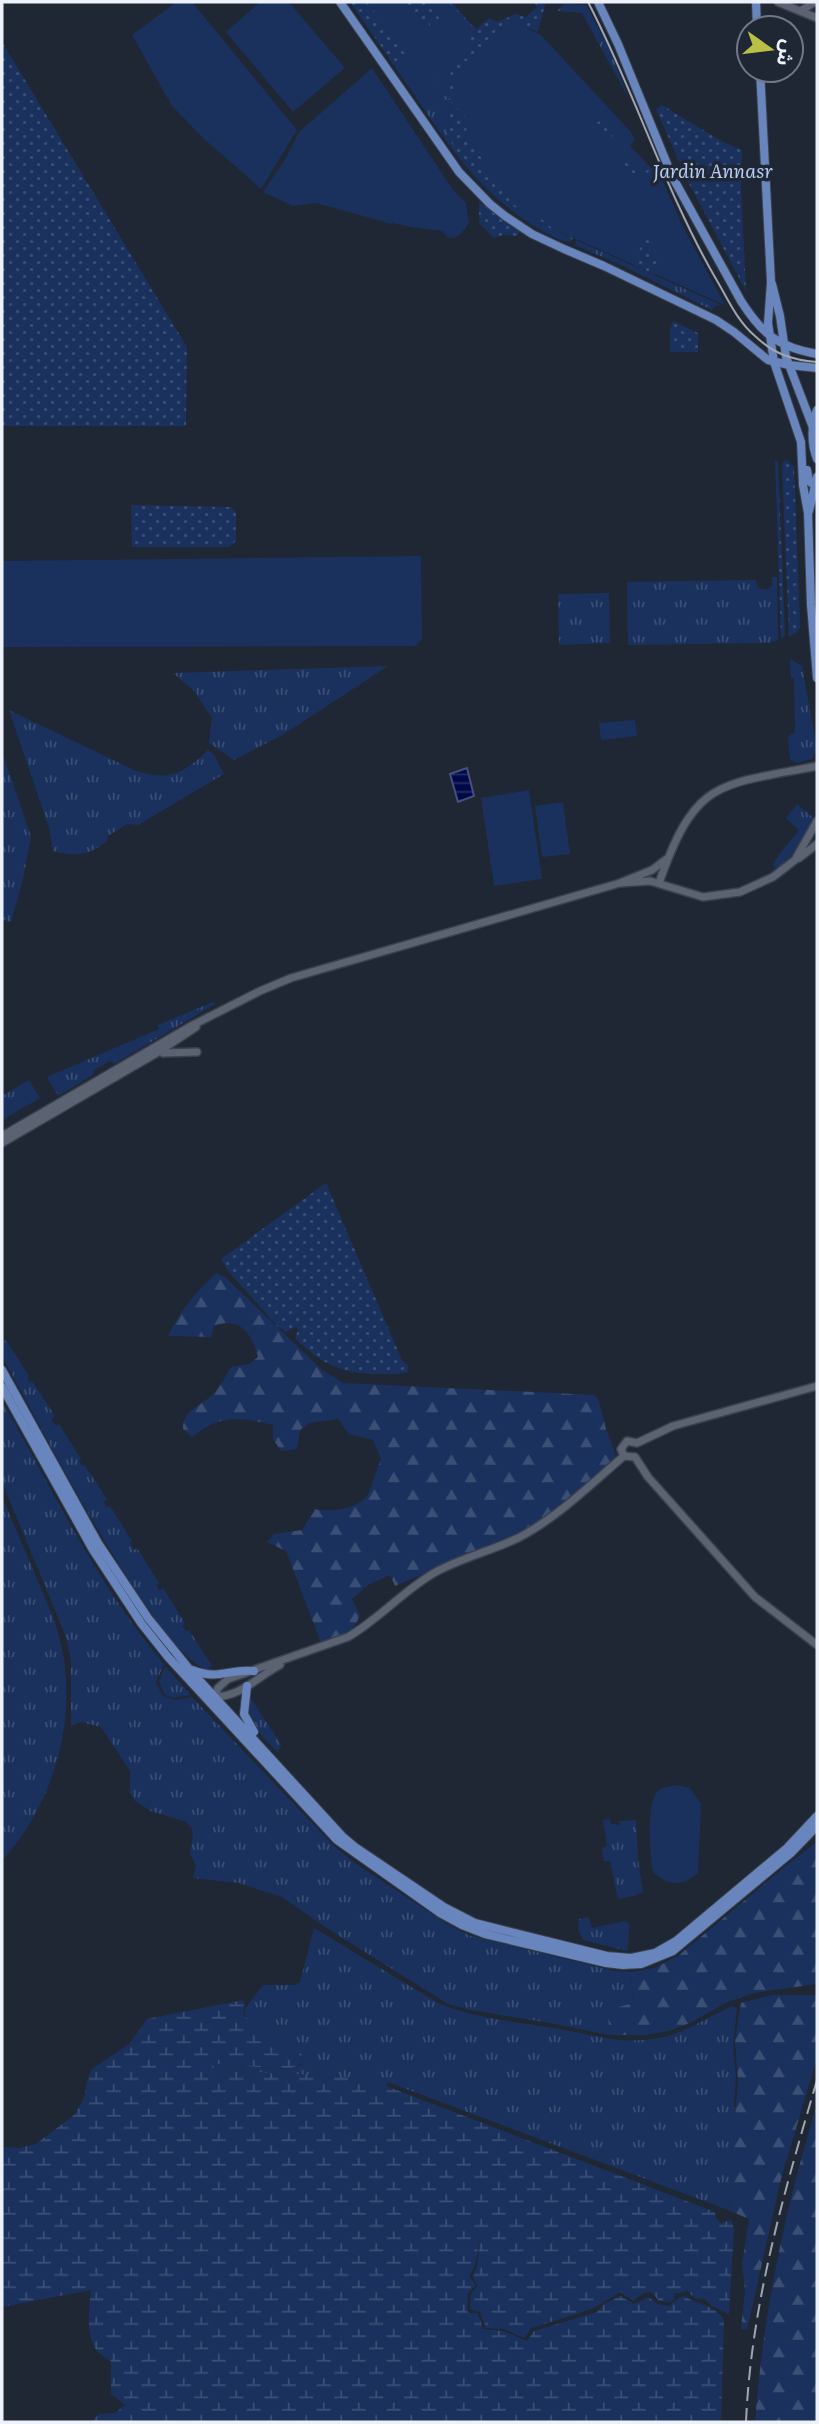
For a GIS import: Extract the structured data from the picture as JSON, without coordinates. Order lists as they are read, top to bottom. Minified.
{"parks":["Jardin Annasr"],"north":"right"}
